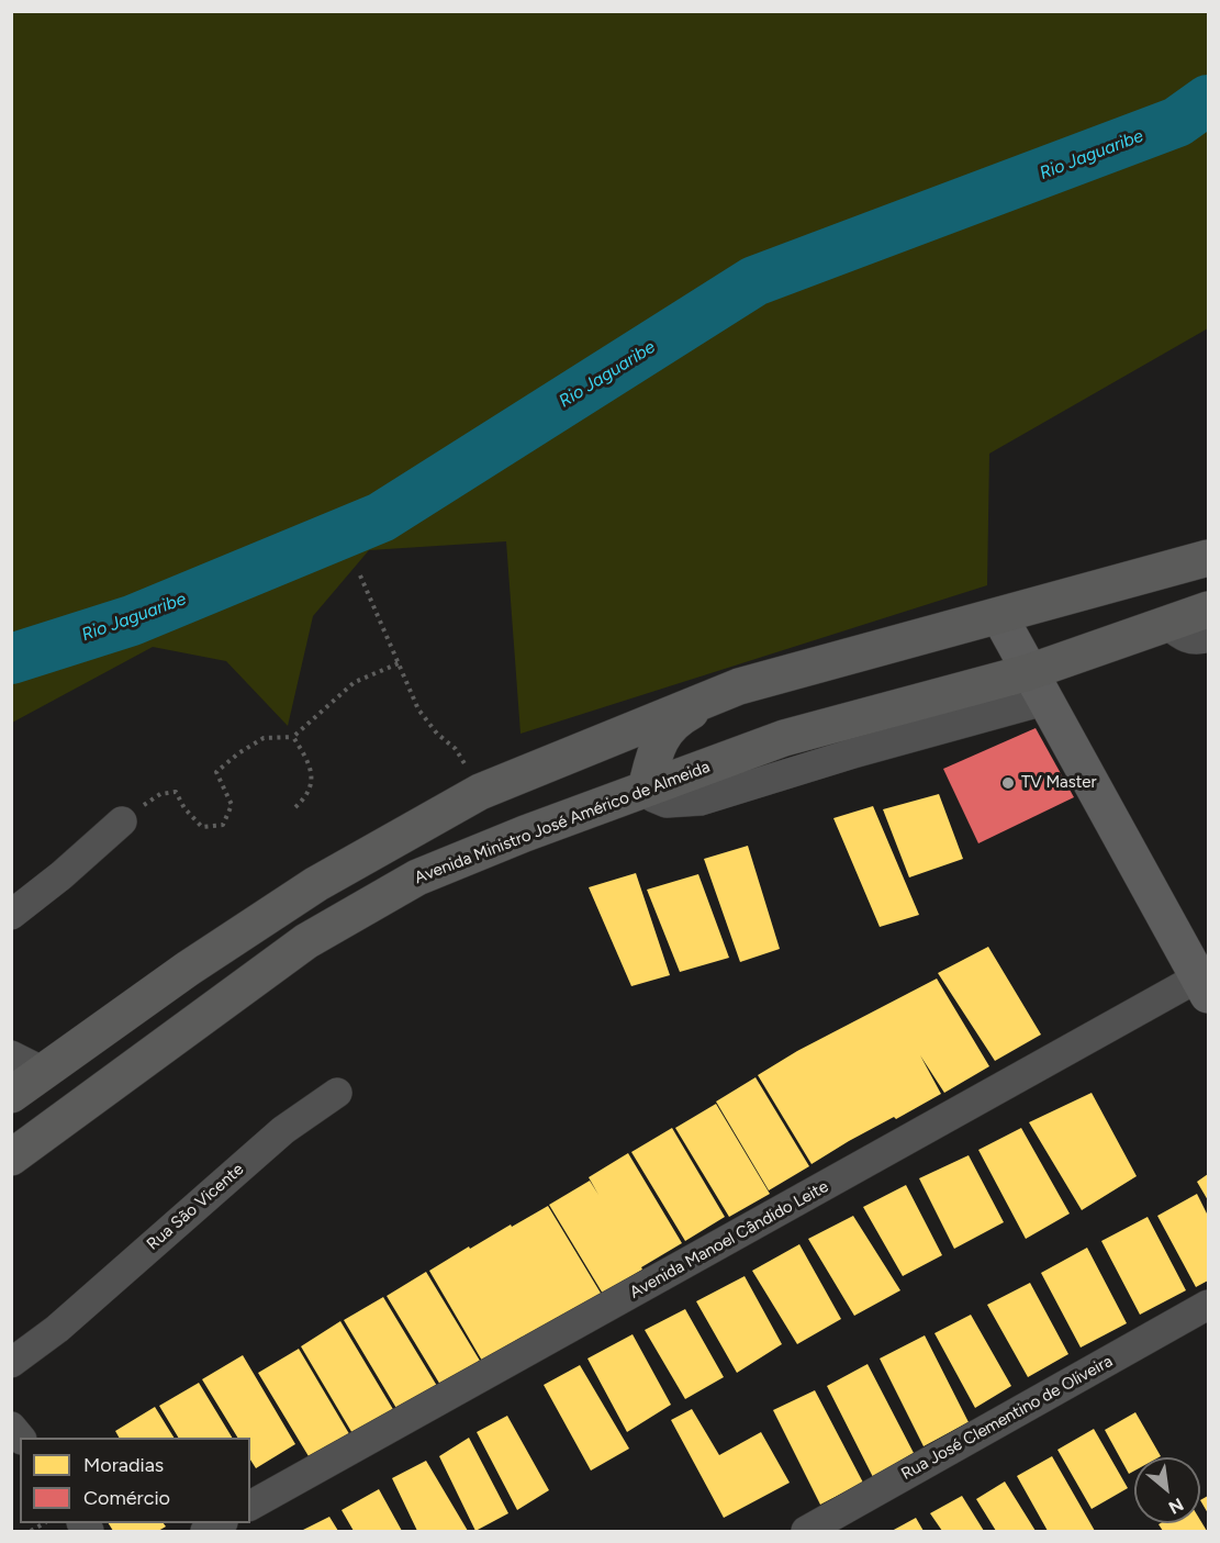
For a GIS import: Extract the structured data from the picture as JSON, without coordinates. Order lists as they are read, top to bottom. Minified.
{"streets":{"main road":["Avenida Ministro José Américo de Almeida"],"street":["Rua São Vicente","Avenida Manoel Cândido Leite","Rua José Clementino de Oliveira"]},"water":["Rio Jaguaribe"],"places":["TV Master"],"legend":["Moradias","Comércio"],"north":"bottom right"}
